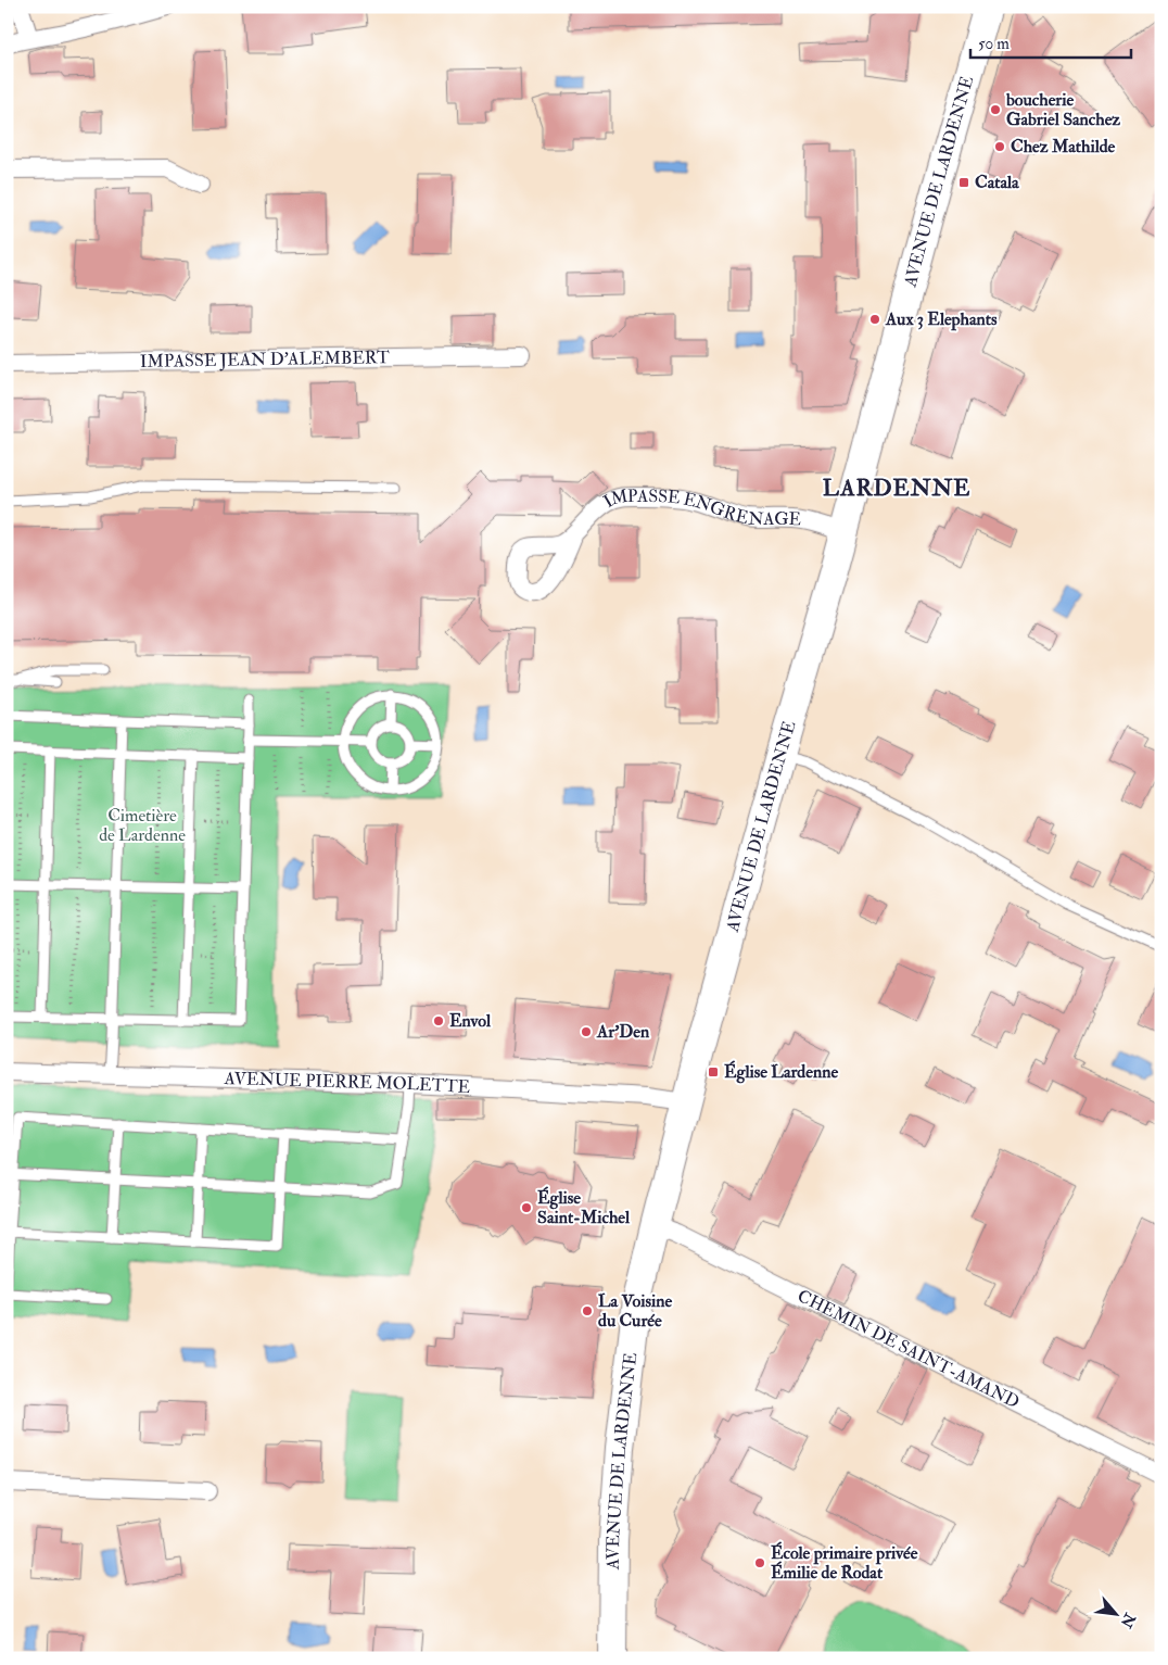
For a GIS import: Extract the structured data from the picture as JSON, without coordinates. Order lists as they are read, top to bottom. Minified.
{"streets":{"main road":["AVENUE DE LARDENNE"],"street":["IMPASSE JEAN D'ALEMBERT","IMPASSE ENGRENAGE","AVENUE PIERRE MOLETTE","CHEMIN DE SAINT-AMAND"]},"crossings":[["AVENUE DE LARDENNE","IMPASSE ENGRENAGE"],["AVENUE DE LARDENNE","AVENUE PIERRE MOLETTE"],["AVENUE DE LARDENNE","CHEMIN DE SAINT-AMAND"]],"districts":["LARDENNE"],"parks":["Cimetière de Lardenne"],"places":{"other":["boucherie Gabriel Sanchez","Chez Mathilde","Aux 3 Elephants","Envol","Ar'Den","Église Saint-Michel","La Voisine du Curée","École primaire privée Émilie de Rodat"],"transit":["Catala","Église Lardenne"]},"scale_bar":"50 m","north":"bottom right"}
